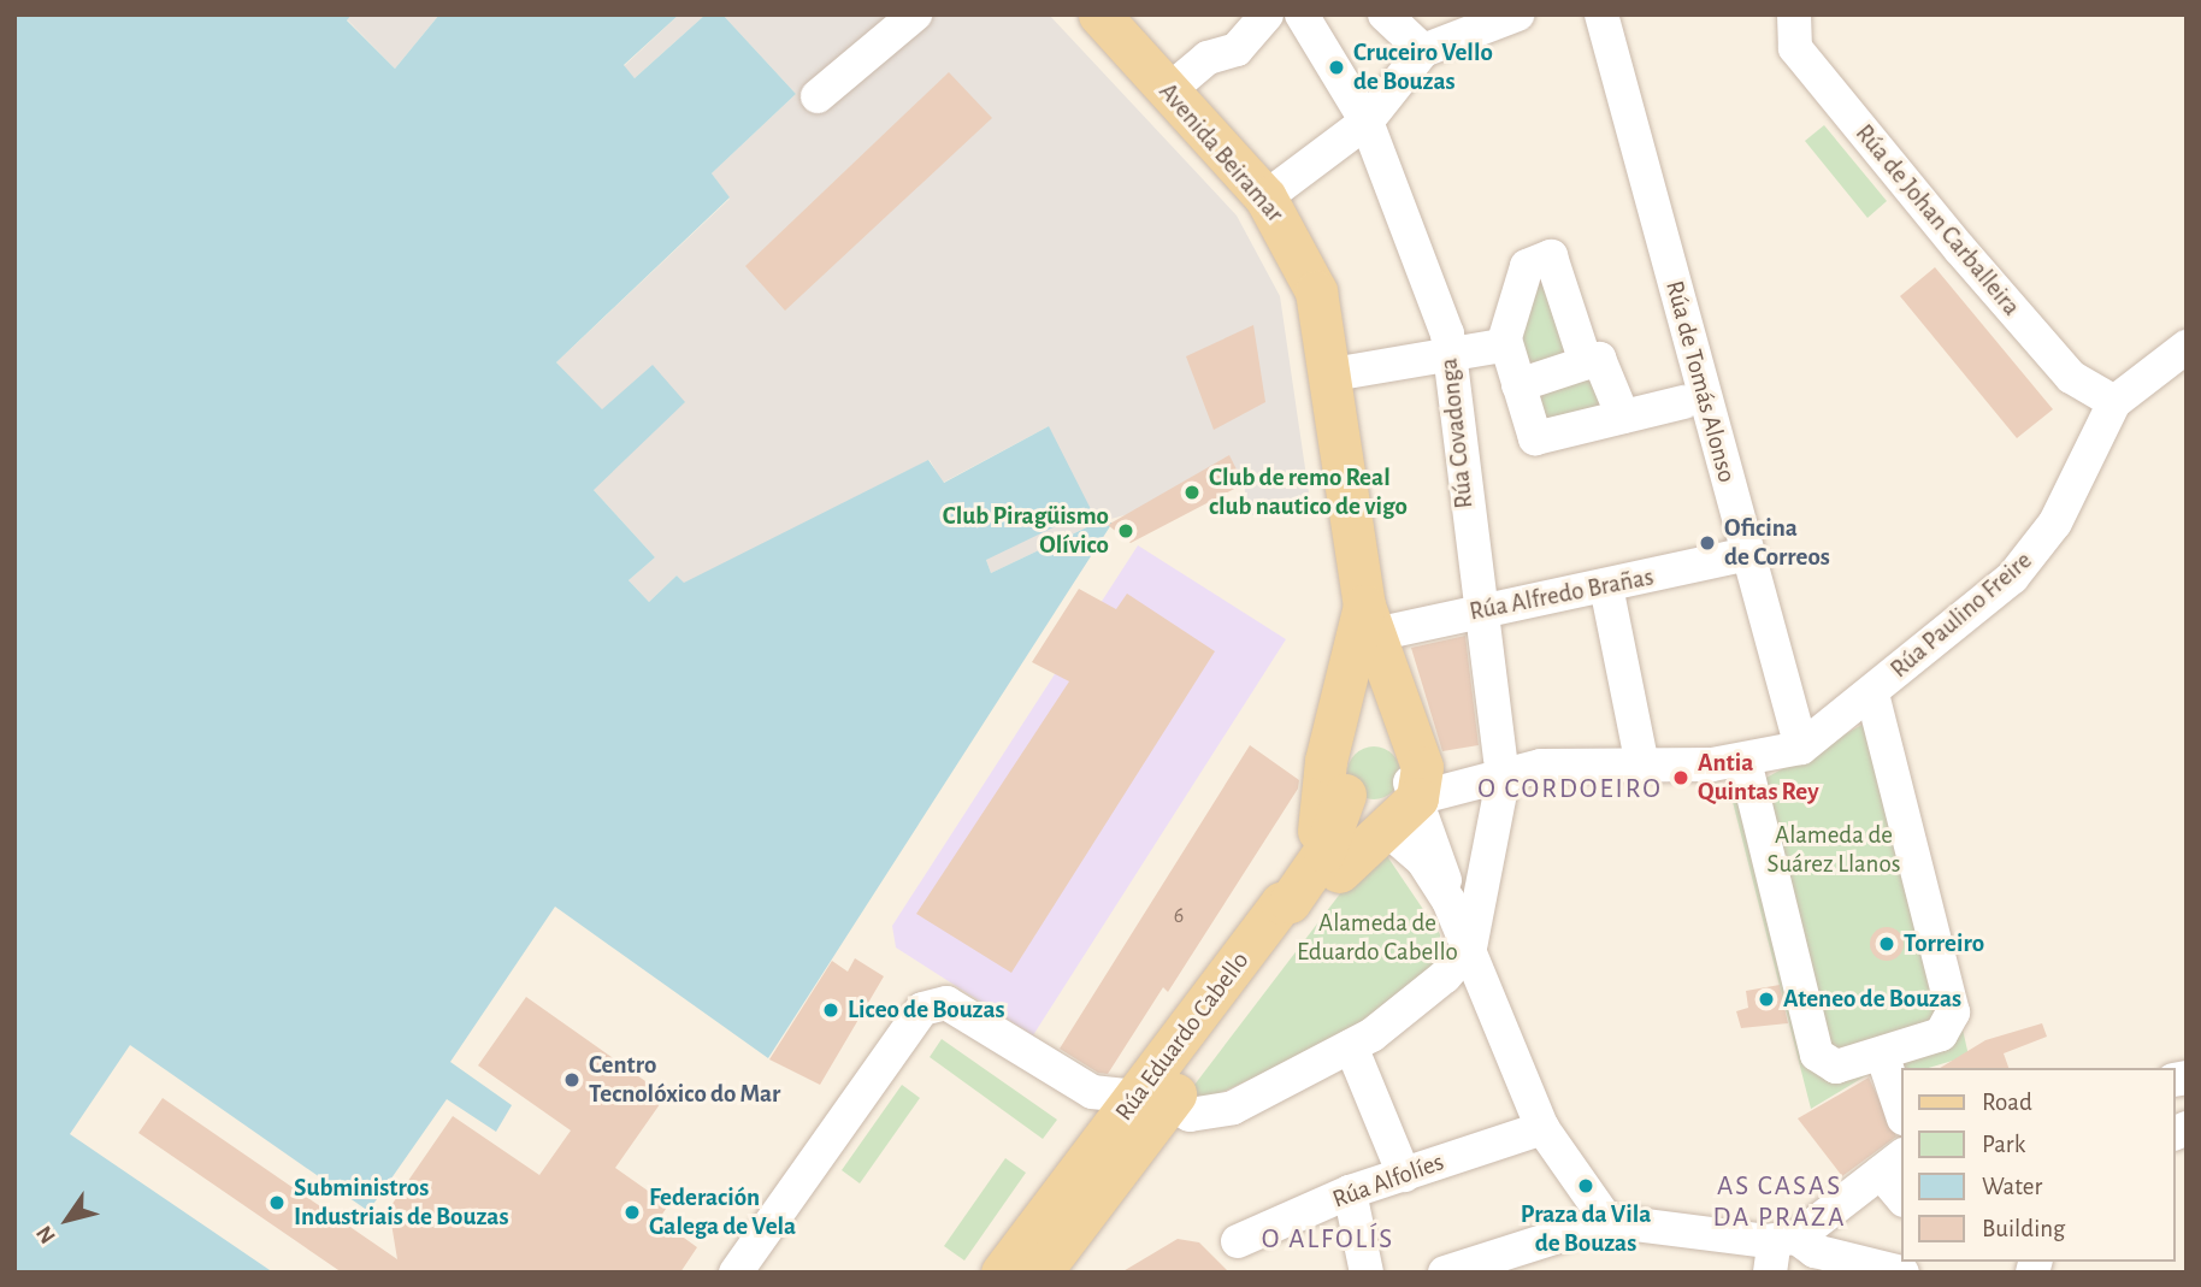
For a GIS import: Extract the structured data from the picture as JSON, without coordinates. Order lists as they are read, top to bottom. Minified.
{"streets":{"main road":["Avenida Beiramar","Rúa Eduardo Cabello"],"street":["Rúa de Johan Carballeira","Rúa de Tomás Alonso","Rúa Covadonga","Rúa Alfredo Brañas","Rúa Paulino Freire","Rúa Alfolíes"]},"crossings":[["Avenida Beiramar","Rúa Alfredo Brañas"],["Avenida Beiramar","Rúa Eduardo Cabello"],["Rúa de Johan Carballeira","Rúa Paulino Freire"],["Rúa de Tomás Alonso","Rúa Alfredo Brañas"],["Rúa de Tomás Alonso","Rúa Paulino Freire"],["Rúa Covadonga","Rúa Alfredo Brañas"]],"districts":["O CORDOEIRO","AS CASAS DA PRAZA","O ALFOLÍS"],"parks":["Alameda de Suárez Llanos","Alameda de Eduardo Cabello"],"places":["Cruceiro Vello de Bouzas","Club de remo Real club nautico de vigo","Club Piragüismo Olívico","Oficina de Correos","Antia Quintas Rey","Torreiro","Ateneo de Bouzas","Liceo de Bouzas","Centro Tecnolóxico do Mar","Praza da Vila de Bouzas","Subministros Industriais de Bouzas","Federación Galega de Vela"],"house_numbers":["6"],"legend":["Road","Park","Water","Building"],"north":"bottom left"}
